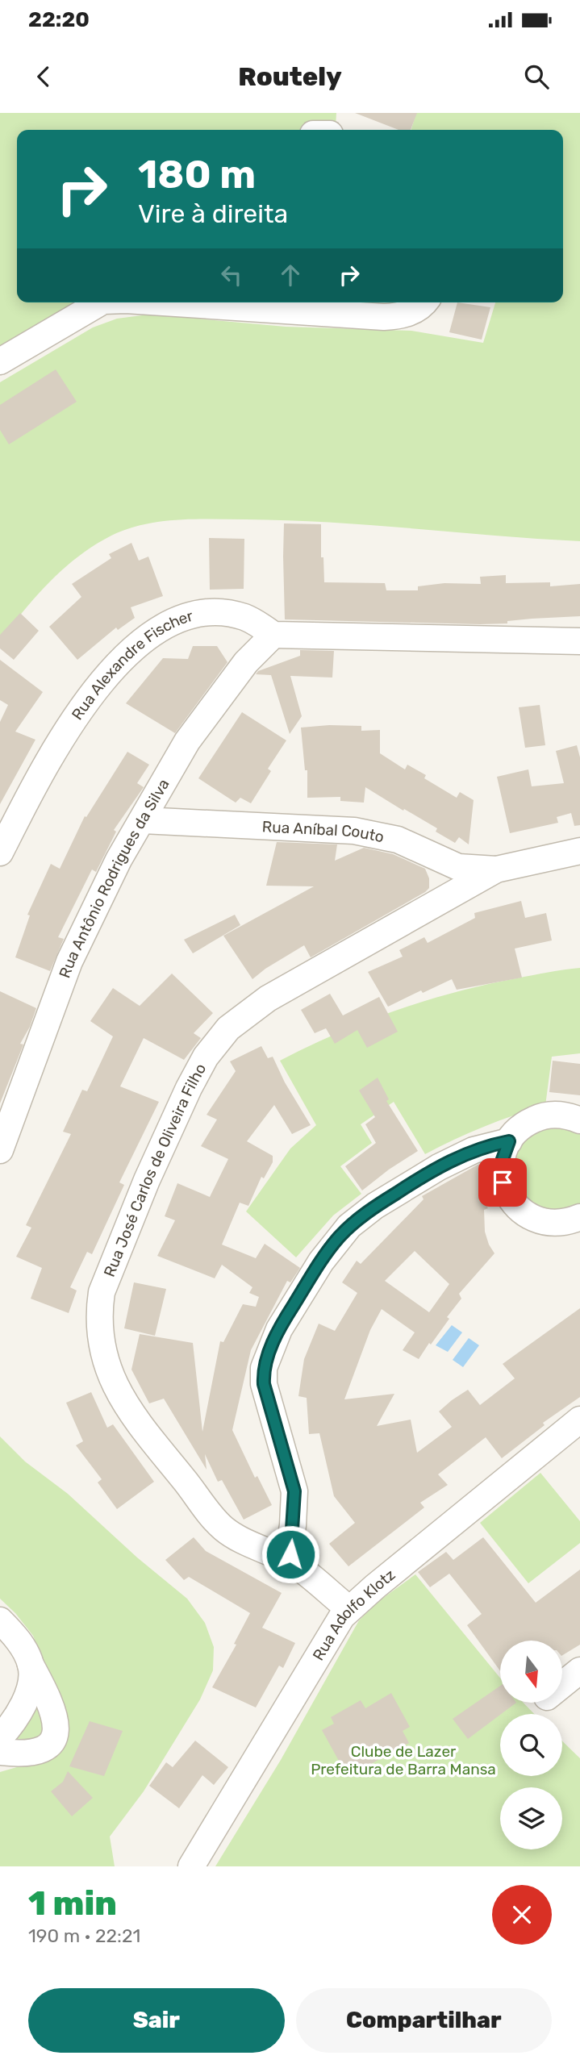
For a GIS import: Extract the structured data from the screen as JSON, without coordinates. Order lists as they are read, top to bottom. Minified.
{"streets":{"street":["Rua Alexandre Fischer","Rua Aníbal Couto","Rua Antônio Rodrigues da Silva","Rua José Carlos de Oliveira Filho","Rua Adolfo Klotz"]},"crossings":[["Rua Alexandre Fischer","Rua Antônio Rodrigues da Silva"],["Rua Aníbal Couto","Rua Antônio Rodrigues da Silva"],["Rua Aníbal Couto","Rua José Carlos de Oliveira Filho"],["Rua José Carlos de Oliveira Filho","Rua Adolfo Klotz"]],"parks":["Clube de Lazer Prefeitura de Barra Mansa"],"north":"bottom","page":{"status":"22:20","header":"Routely","turn":["180 m","Vire à direita"],"heading":["1 min","190 m · 22:21"],"buttons":["Sair","Compartilhar"]}}
